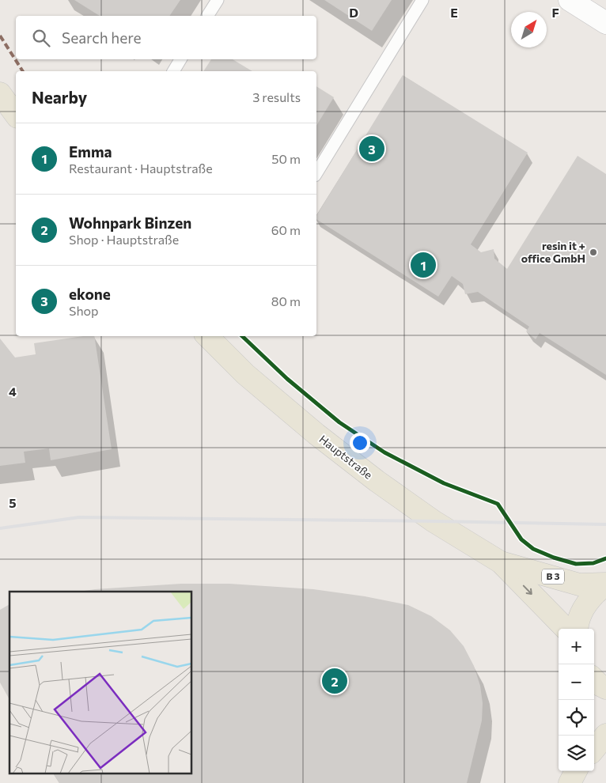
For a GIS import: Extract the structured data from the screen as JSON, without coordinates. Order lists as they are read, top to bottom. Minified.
{"streets":{"main road":["Hauptstraße","B 3"]},"places":["resin it + office GmbH"],"north":"top right","page":{"search":"Search here","heading":["Nearby","3 results"],"list":[{"mark":"1","name":"Emma","note":"Restaurant · Hauptstraße","value":"50 m"},{"mark":"2","name":"Wohnpark Binzen","note":"Shop · Hauptstraße","value":"60 m"},{"mark":"3","name":"ekone","note":"Shop","value":"80 m"}],"pins":["3","1","2"],"map_buttons":["+","−"]},"grid":{"columns":["D","E","F"],"rows":["4","5"]}}
